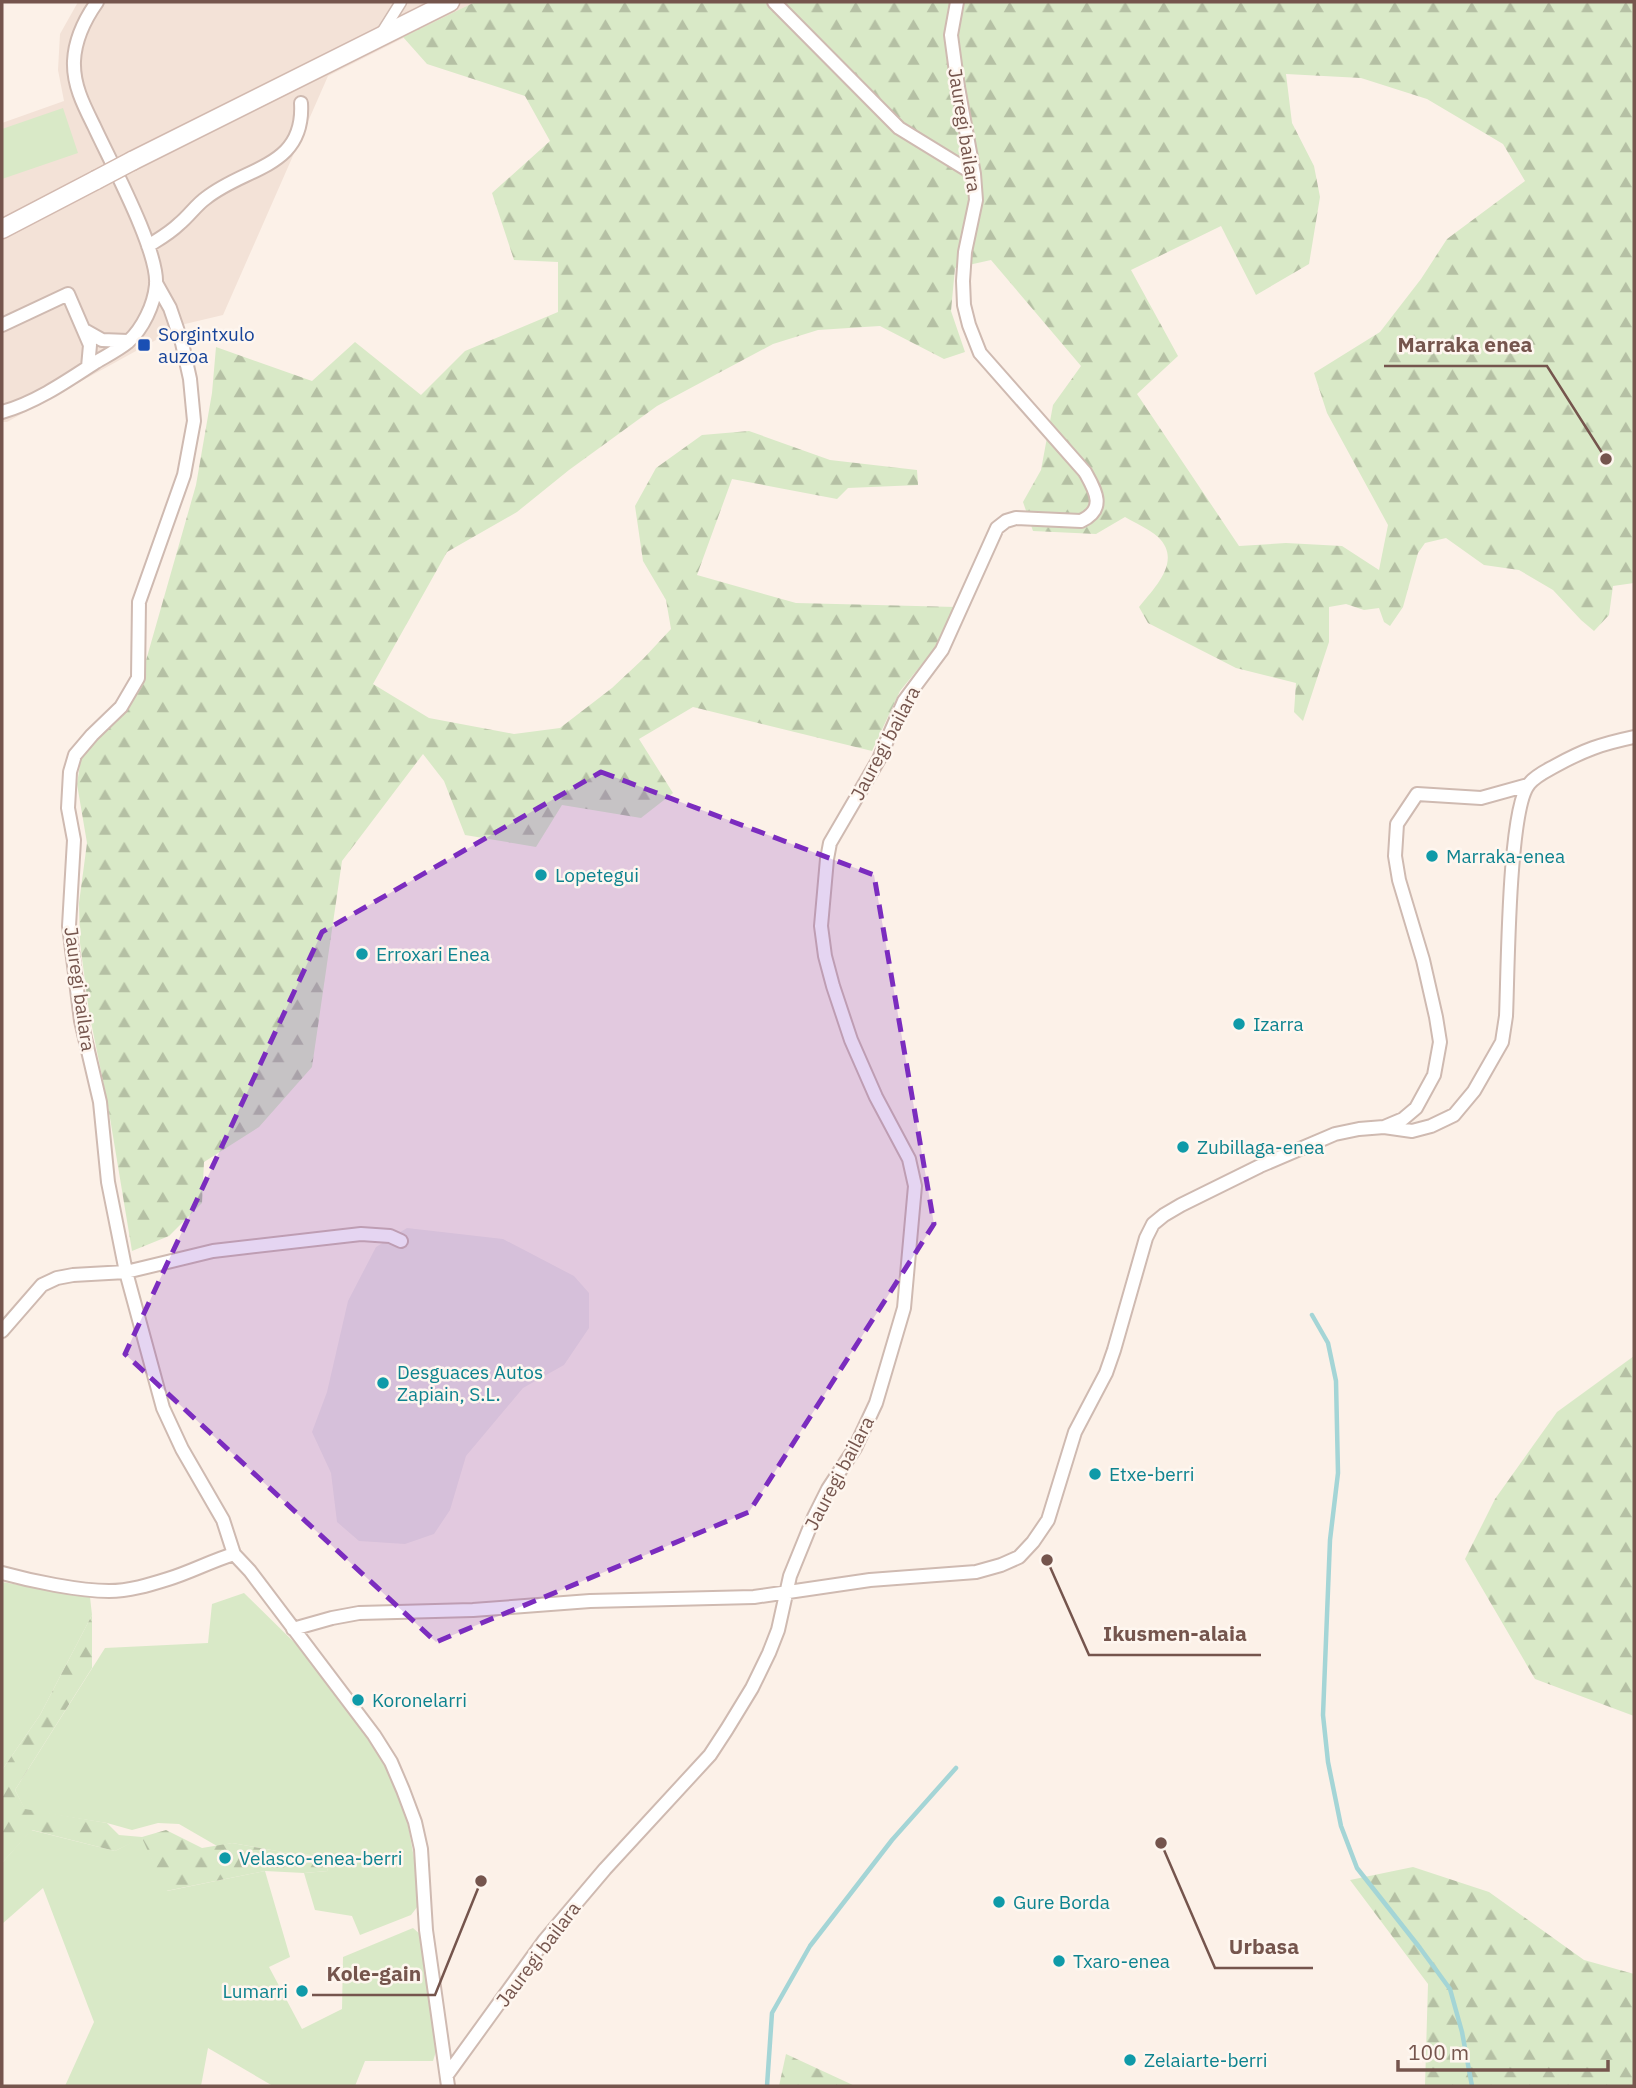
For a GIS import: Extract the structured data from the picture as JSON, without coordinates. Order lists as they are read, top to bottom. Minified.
{"streets":{"street":["Jauregi bailara"]},"places":{"transit":["Sorgintxulo auzoa"],"other":["Marraka enea","Marraka-enea","Lopetegui","Erroxari Enea","Izarra","Zubillaga-enea","Desguaces Autos Zapiain, S.L.","Etxe-berri","Ikusmen-alaia","Koronelarri","Urbasa","Velasco-enea-berri","Kole-gain","Gure Borda","Txaro-enea","Lumarri","Zelaiarte-berri"]},"scale_bar":"100 m"}
